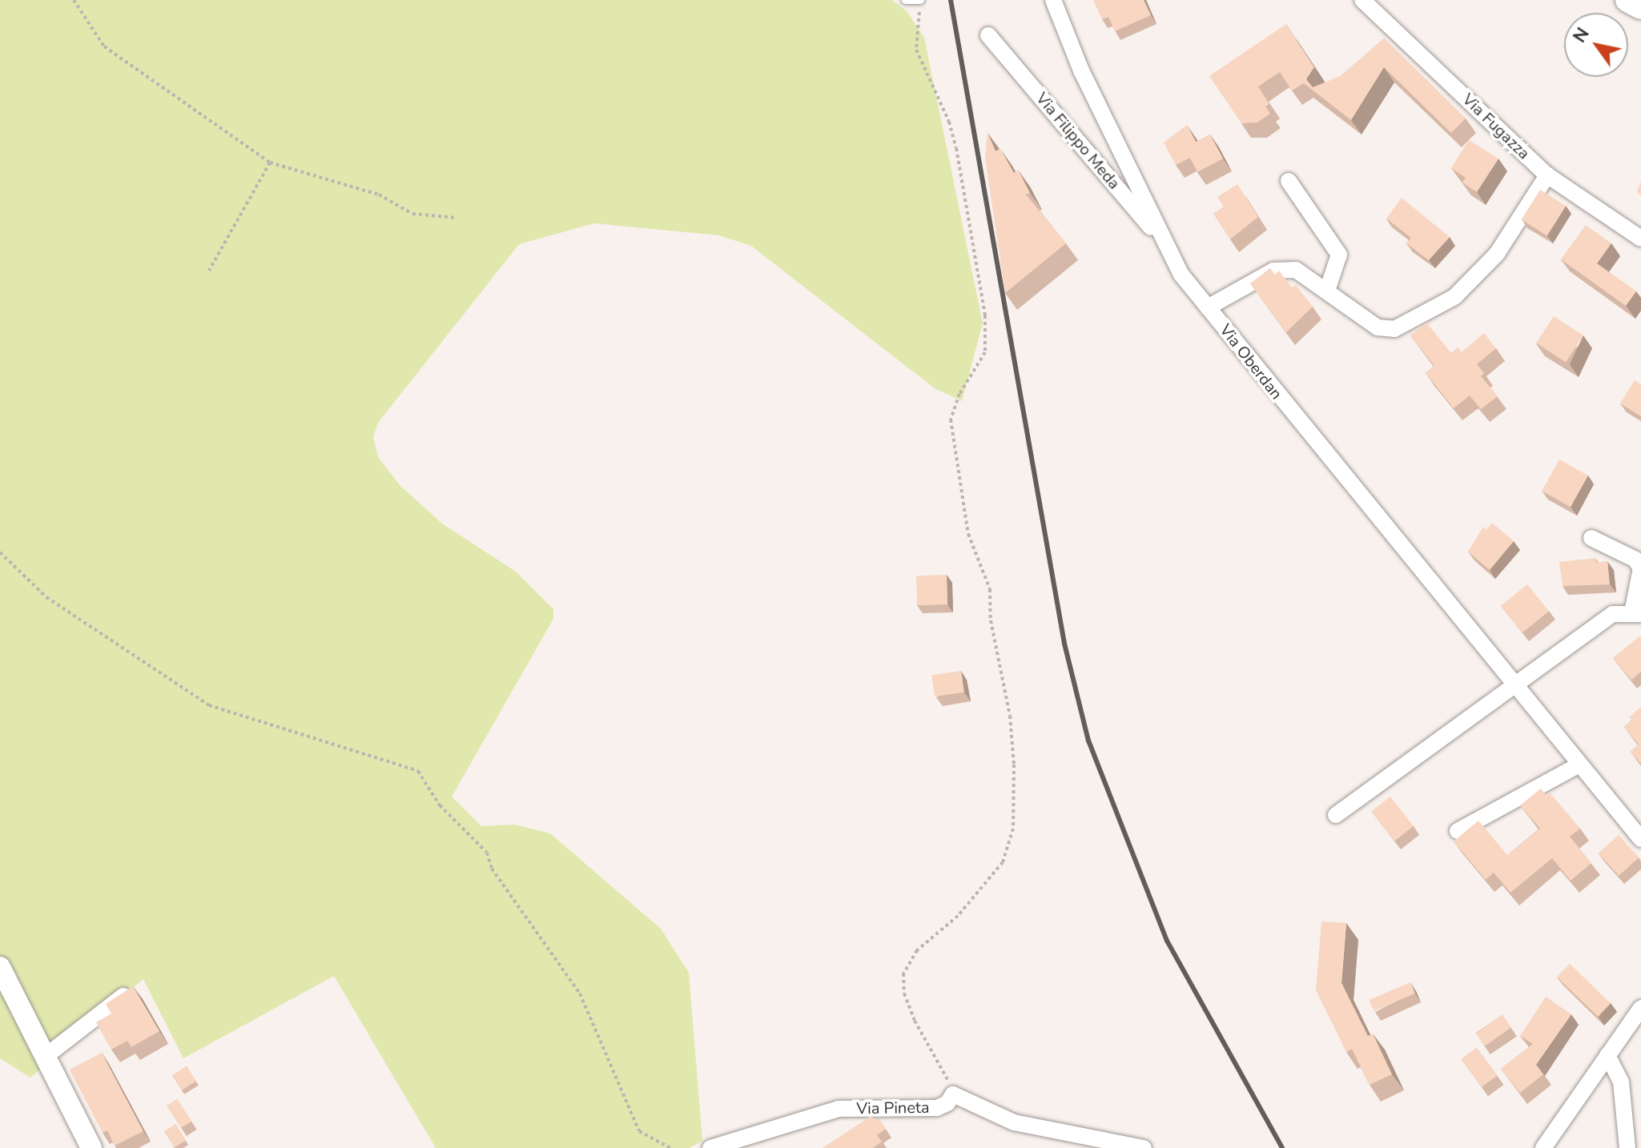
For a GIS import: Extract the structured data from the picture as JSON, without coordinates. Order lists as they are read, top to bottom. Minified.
{"streets":{"street":["Via Fugazza","Via Filippo Meda","Via Oberdan","Via Pineta"]},"crossings":[["Via Filippo Meda","Via Oberdan"]],"north":"top left"}
